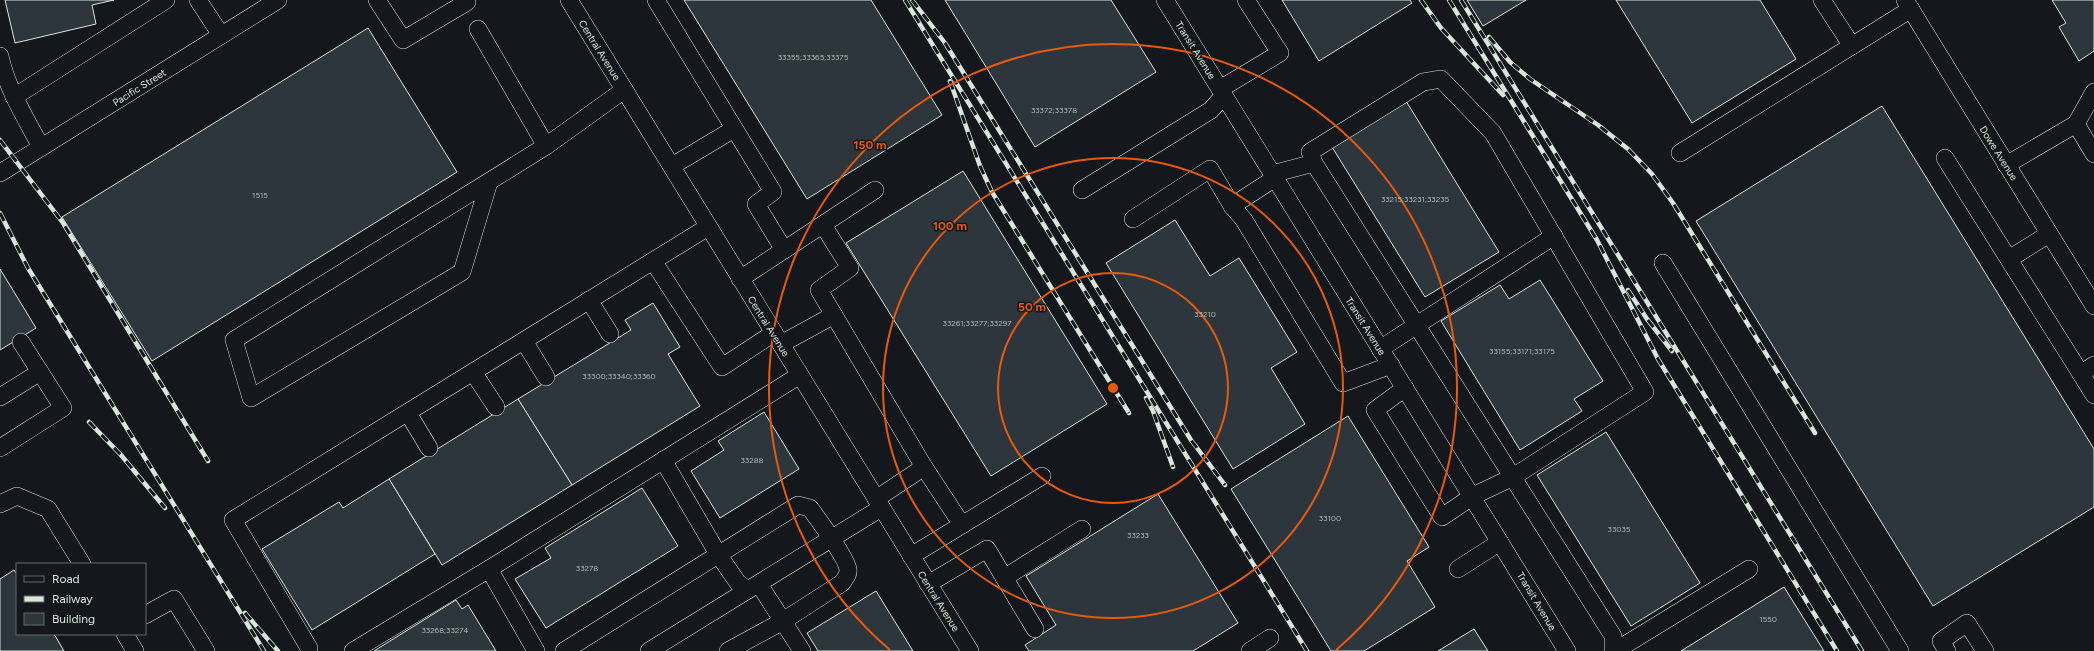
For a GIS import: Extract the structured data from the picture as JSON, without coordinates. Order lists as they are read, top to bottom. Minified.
{"streets":{"street":["Central Avenue","Transit Avenue","Pacific Street","Dowe Avenue"]},"house_numbers":["33355;33365;33375","33372;33378","1515","33215;33231;33235","33210","33261;33277;33297","33155;33171;33175","33300;33340;33360","33288","33100","33035","33233","33278","1550","33268;33274"],"legend":["Road","Railway","Building"],"rings":["150 m","100 m","50 m"]}
